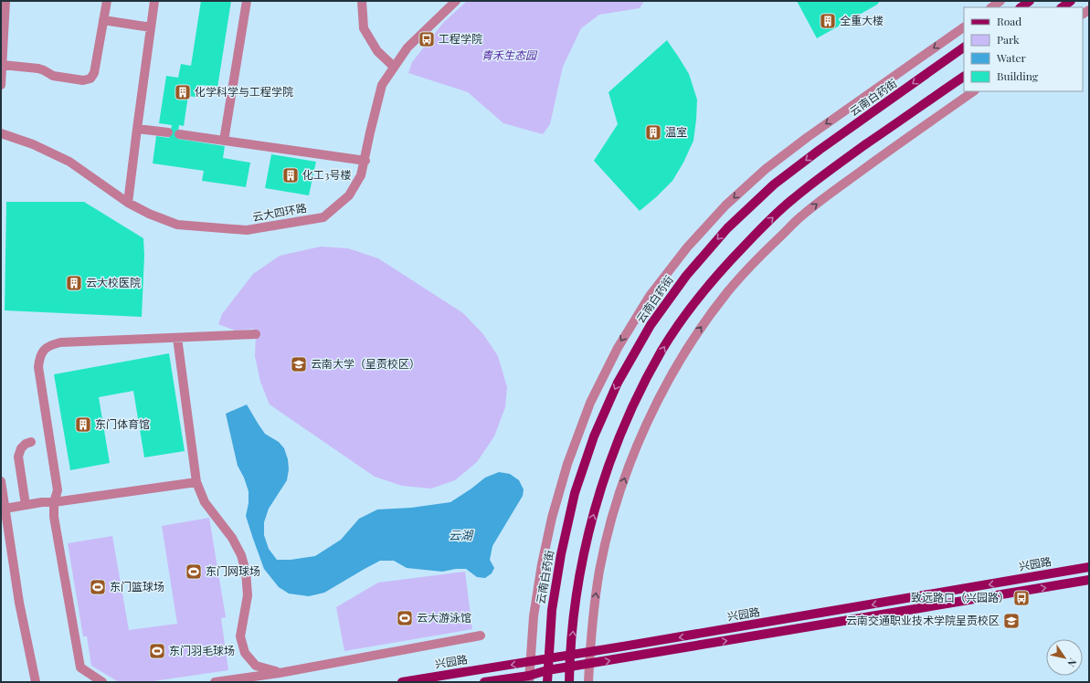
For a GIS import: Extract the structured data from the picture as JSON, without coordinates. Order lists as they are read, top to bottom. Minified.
{"streets":{"main road":["云南白药街","兴园路"],"street":["云大四环路"]},"crossings":[["云南白药街","兴园路"]],"water":["云湖"],"parks":["青禾生态园"],"places":{"building":["全重大楼","化学科学与工程学院","温室","化工3号楼","云大校医院","东门体育馆"],"bus stop":["工程学院","致远路口（兴园路）"],"school or university":["云南大学（呈贡校区）","云南交通职业技术学院呈贡校区"],"sports":["东门网球场","东门篮球场","云大游泳馆","东门羽毛球场"]},"legend":["Road","Park","Water","Building"],"north":"bottom right"}
